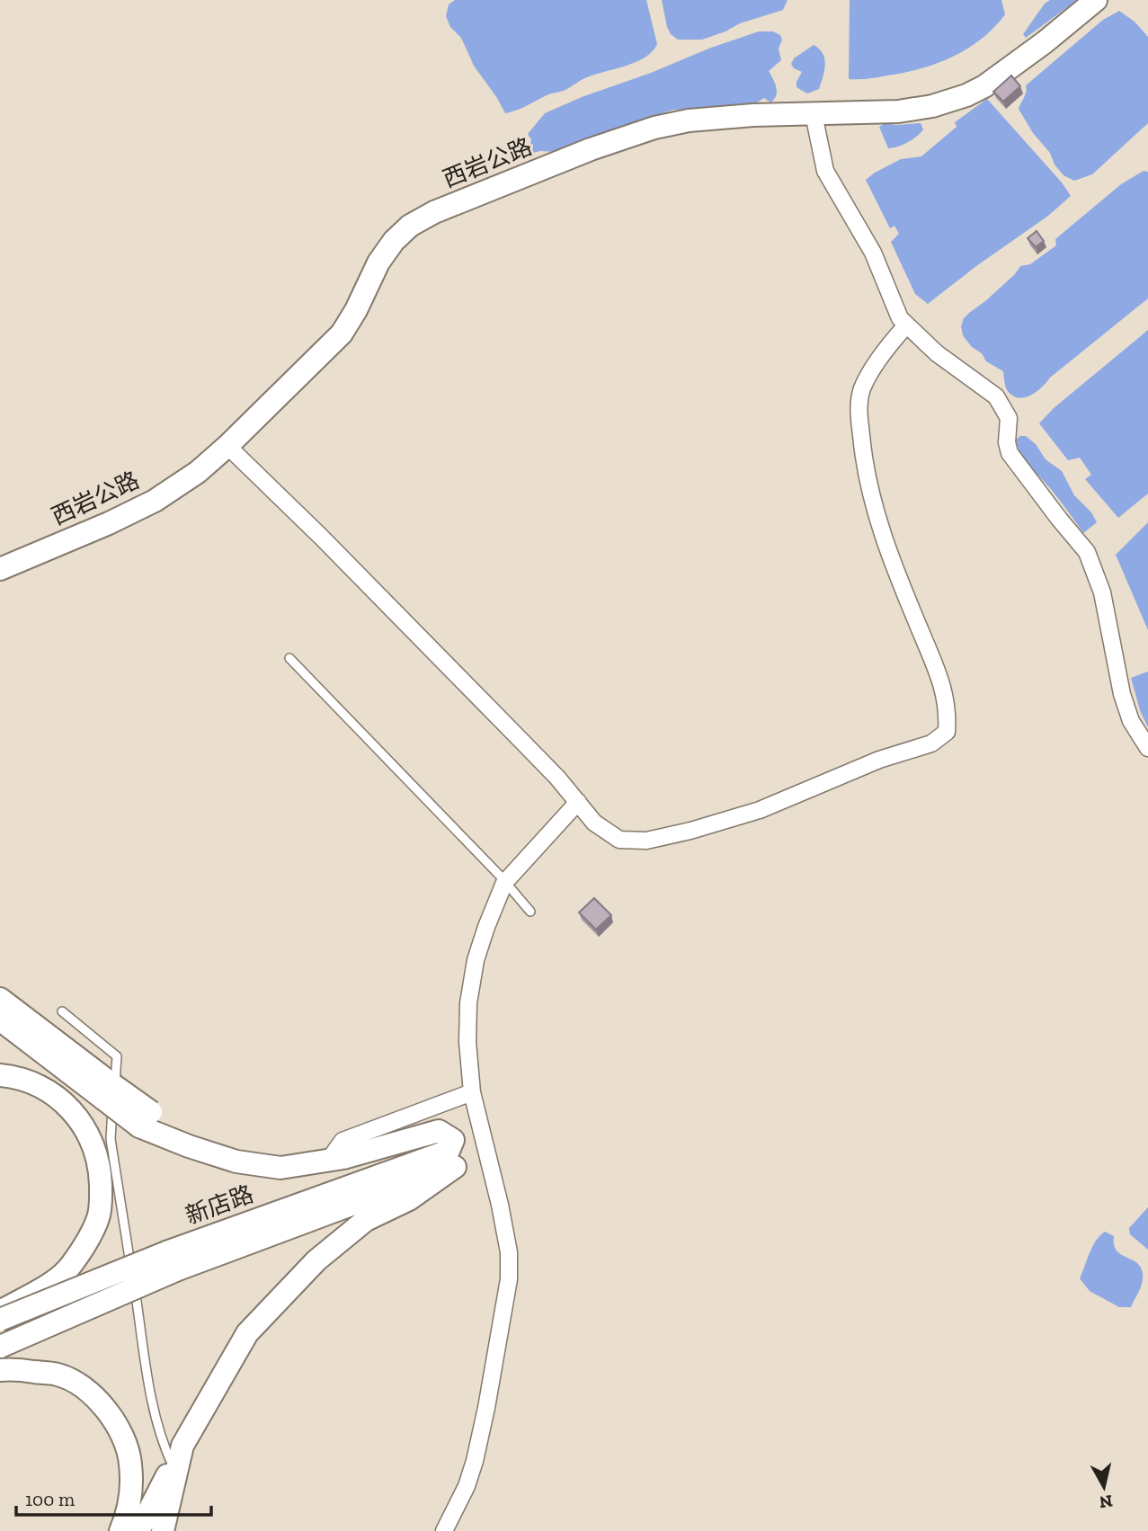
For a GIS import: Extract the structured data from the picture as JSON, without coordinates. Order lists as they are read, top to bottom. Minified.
{"streets":{"main road":["西岩公路","新店路"]},"scale_bar":"100 m","north":"bottom"}
